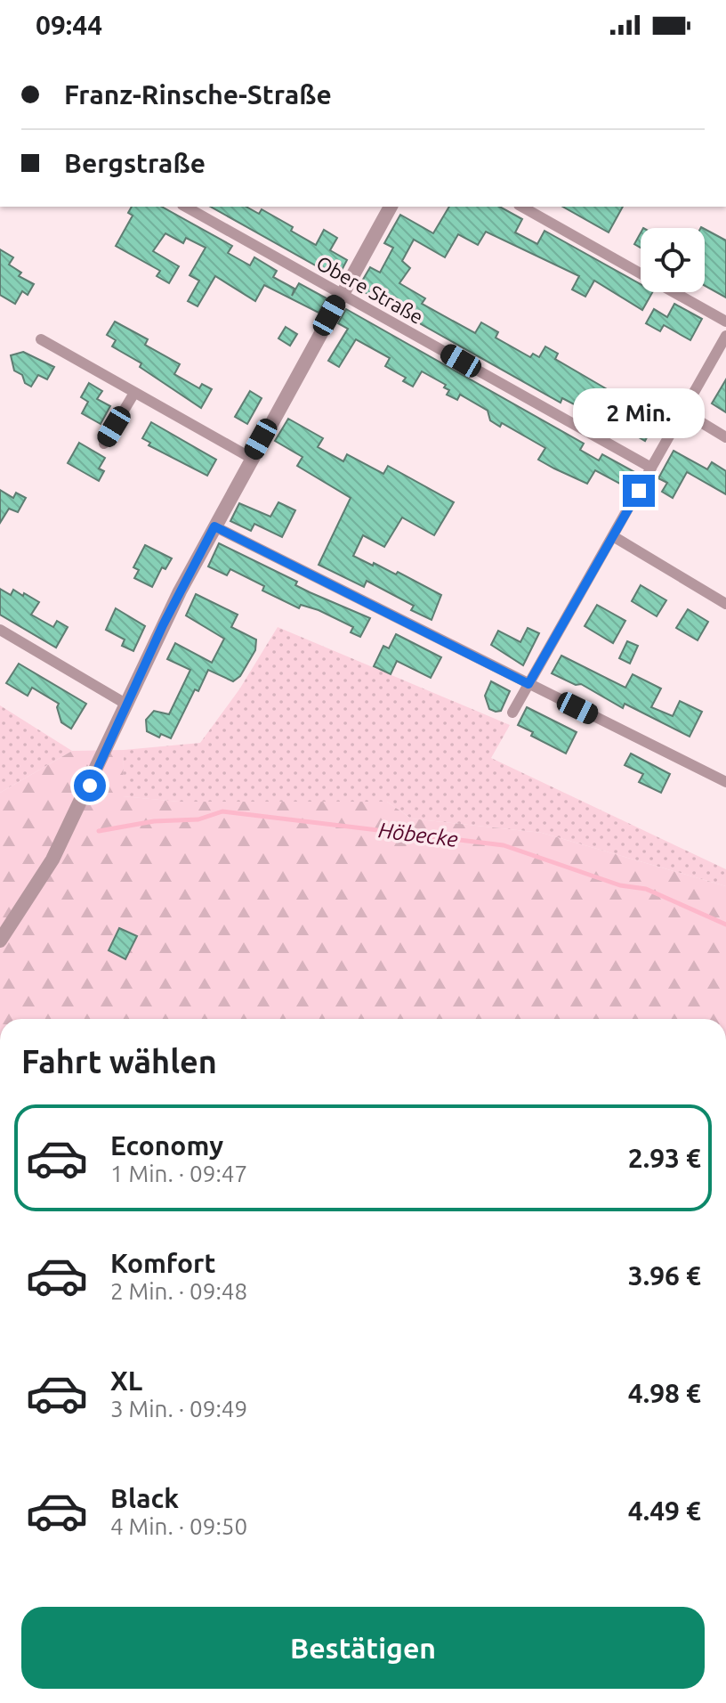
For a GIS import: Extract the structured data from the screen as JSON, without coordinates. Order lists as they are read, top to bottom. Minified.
{"streets":{"street":["Obere Straße"]},"water":["Höbecke"],"page":{"status":"09:44","banner":["Franz-Rinsche-Straße","Bergstraße"],"bubble":"2 Min.","heading":"Fahrt wählen","list":[{"name":"Economy","note":"1 Min. · 09:47","value":"2.93 €"},{"name":"Komfort","note":"2 Min. · 09:48","value":"3.96 €"},{"name":"XL","note":"3 Min. · 09:49","value":"4.98 €"},{"name":"Black","note":"4 Min. · 09:50","value":"4.49 €"}],"buttons":"Bestätigen"}}
